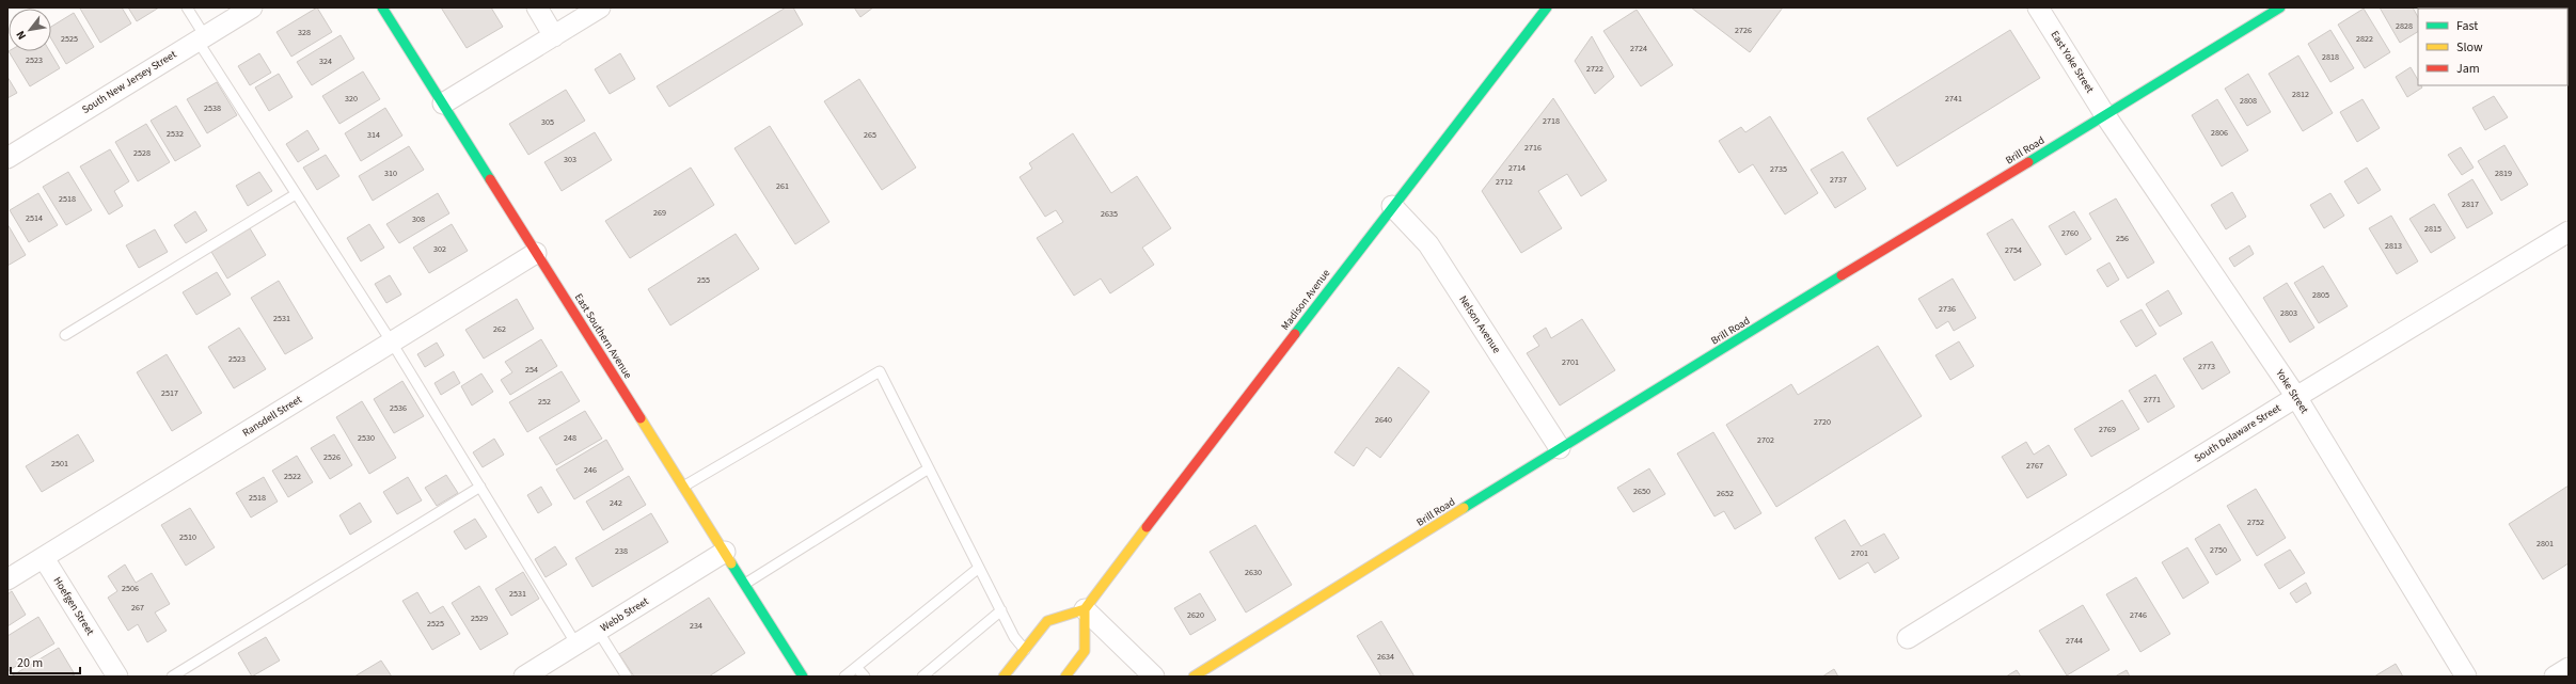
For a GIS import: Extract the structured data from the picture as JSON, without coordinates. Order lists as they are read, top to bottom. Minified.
{"streets":{"street":["East Yoke Street","South New Jersey Street","Brill Road","Madison Avenue","Nelson Avenue","East Southern Avenue","Yoke Street","Ransdell Street","South Delaware Street","Hoefgen Street","Webb Street"]},"crossings":[["East Yoke Street","Brill Road"],["East Yoke Street","Yoke Street"],["Brill Road","Nelson Avenue"],["Brill Road","Yoke Street"],["Madison Avenue","Nelson Avenue"],["East Southern Avenue","Ransdell Street"],["East Southern Avenue","Webb Street"],["Yoke Street","South Delaware Street"],["Ransdell Street","Hoefgen Street"]],"house_numbers":["2828","2726","328","2525","2822","2724","2818","2523","324","2722","2812","320","2741","2808","2538","2718","305","2806","2532","314","265","2716","2528","303","2714","2735","310","2819","2737","2712","261","2518","2817","269","2635","2514","308","2815","2760","256","2813","302","2754","255","2805","2736","2803","2531","262","2523","2701","2773","254","2517","2771","252","2536","2640","2720","2769","2530","248","2702","2526","2501","2767","246","2522","2650","2652","2518","242","2752","2510","2801","2750","238","2701","2630","2506","2531","267","2620","2746","2529","2525","234","2744","2634"],"legend":["Fast","Slow","Jam"],"scale_bar":"20 m","north":"bottom left"}
